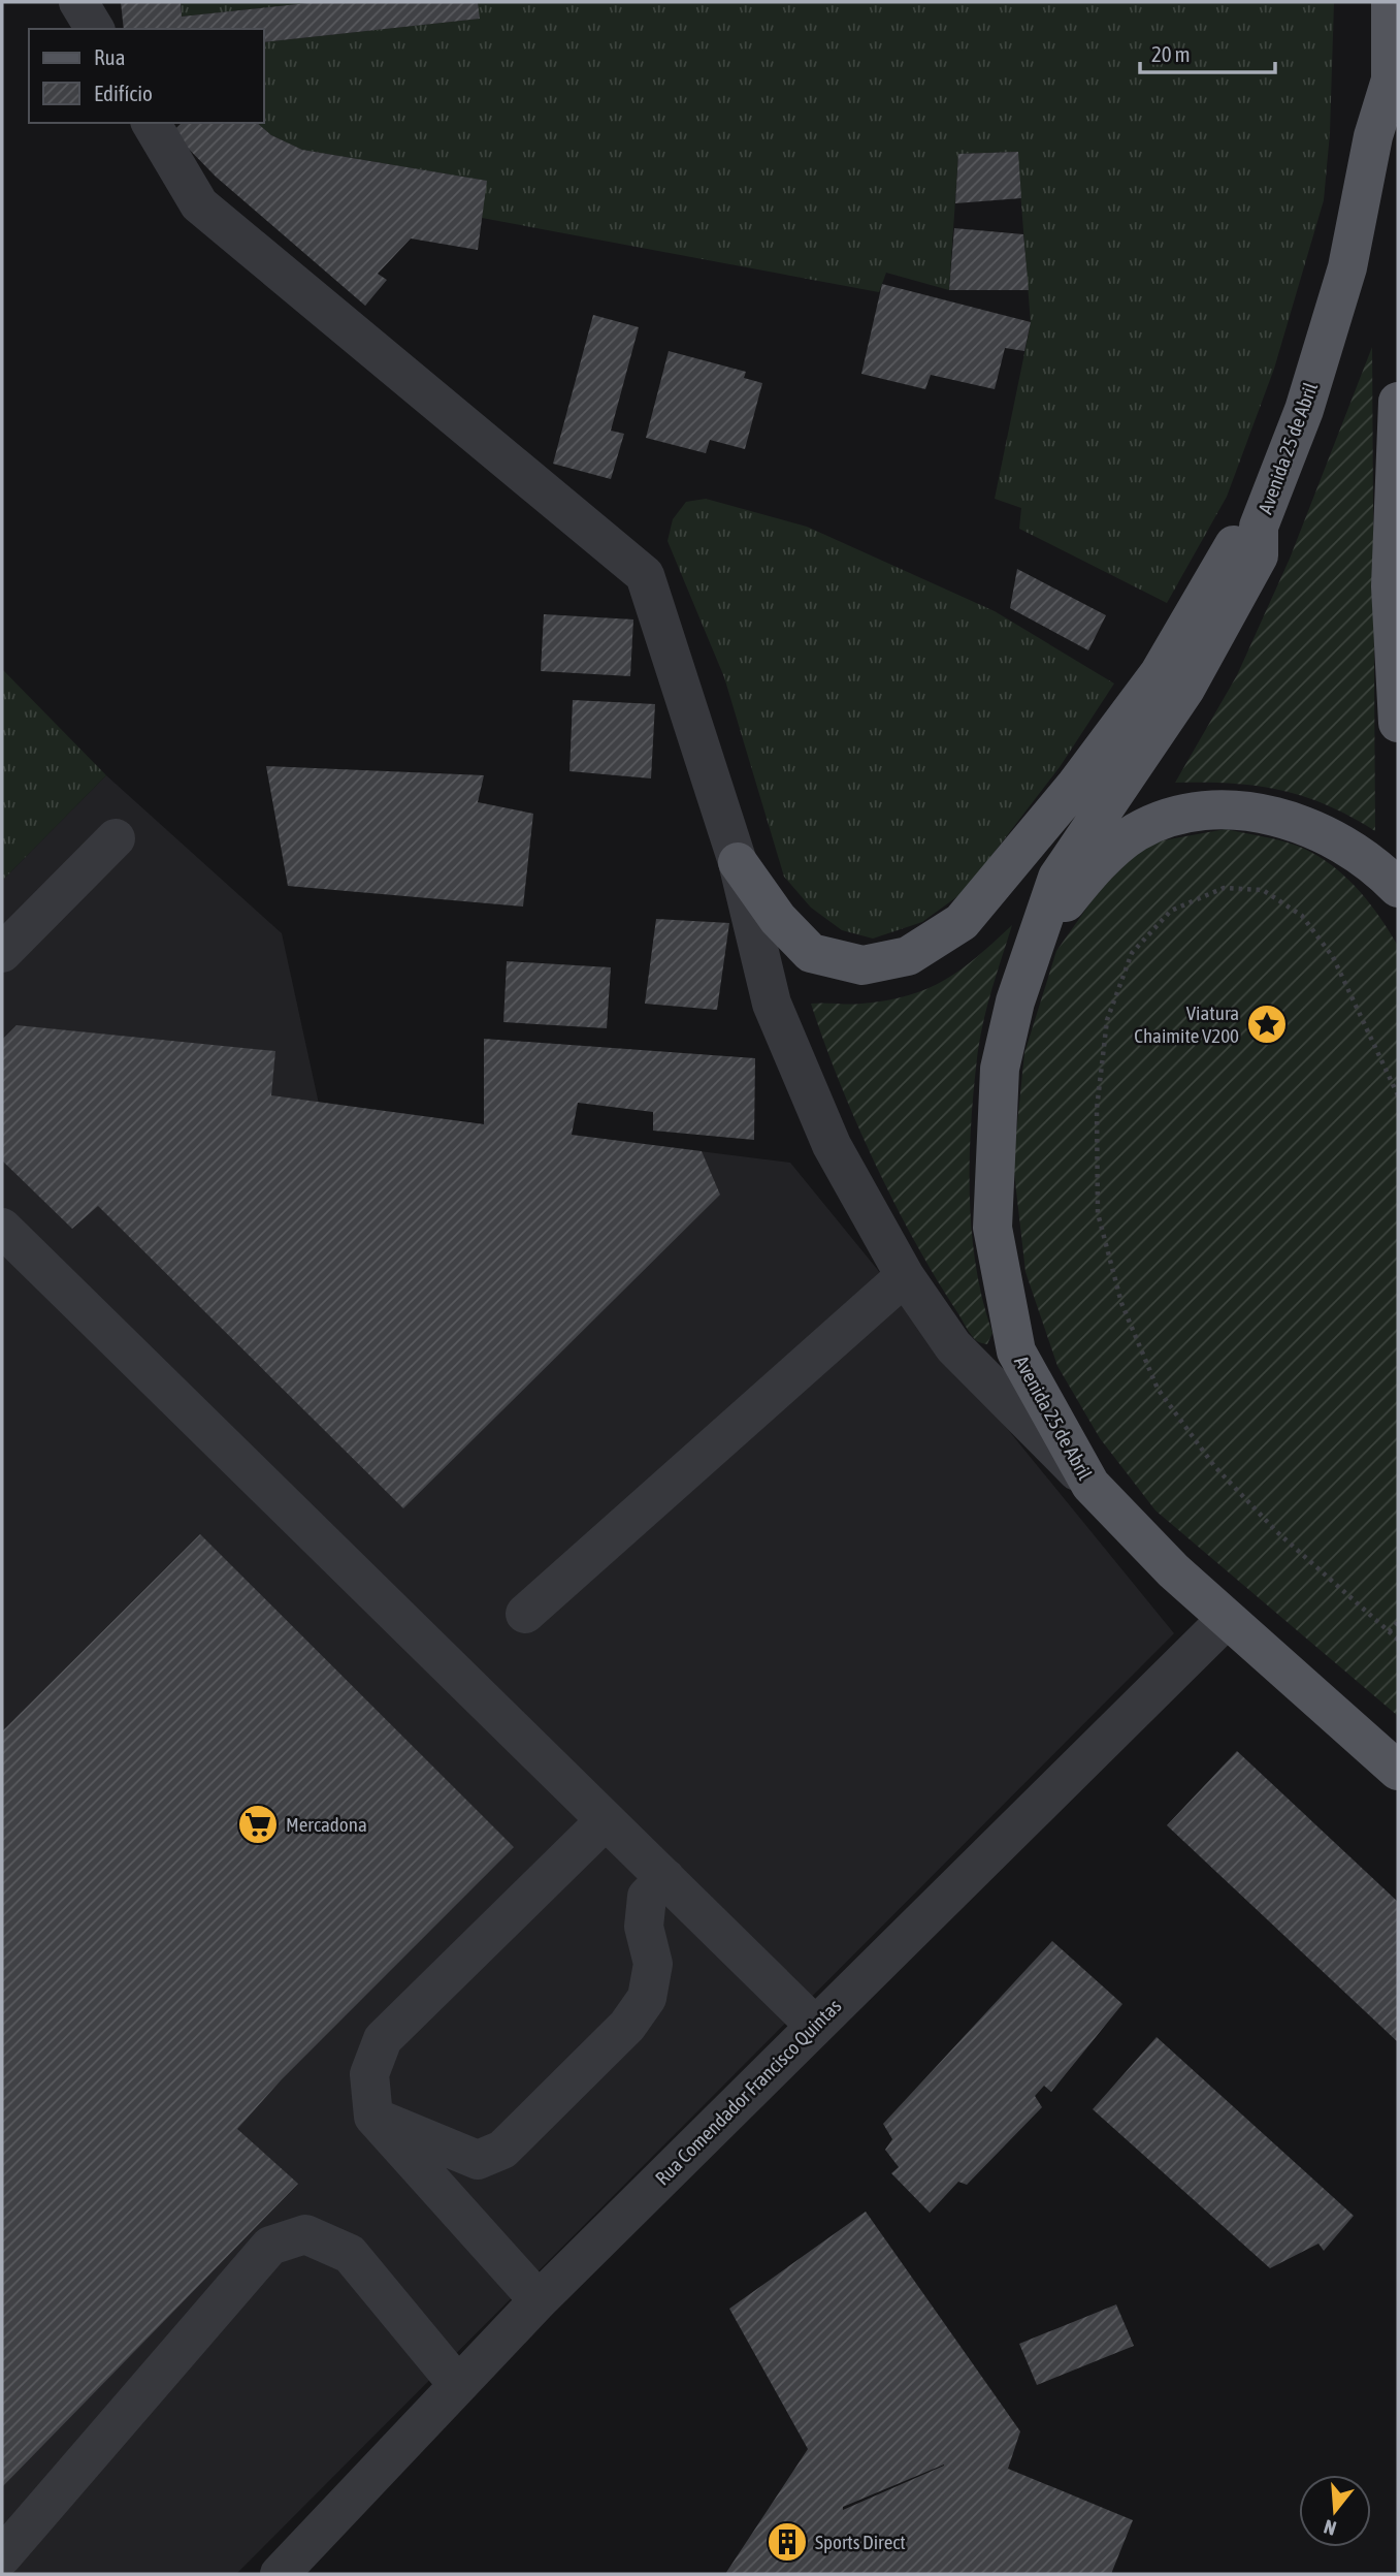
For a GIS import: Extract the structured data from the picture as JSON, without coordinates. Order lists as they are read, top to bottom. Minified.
{"streets":{"main road":["Avenida 25 de Abril"],"street":["Rua Comendador Francisco Quintas"]},"crossings":[["Avenida 25 de Abril","Rua Comendador Francisco Quintas"]],"places":{"place":["Viatura Chaimite V200"],"supermarket":["Mercadona"],"building":["Sports Direct"]},"legend":["Rua","Edifício"],"scale_bar":"20 m","north":"bottom"}
